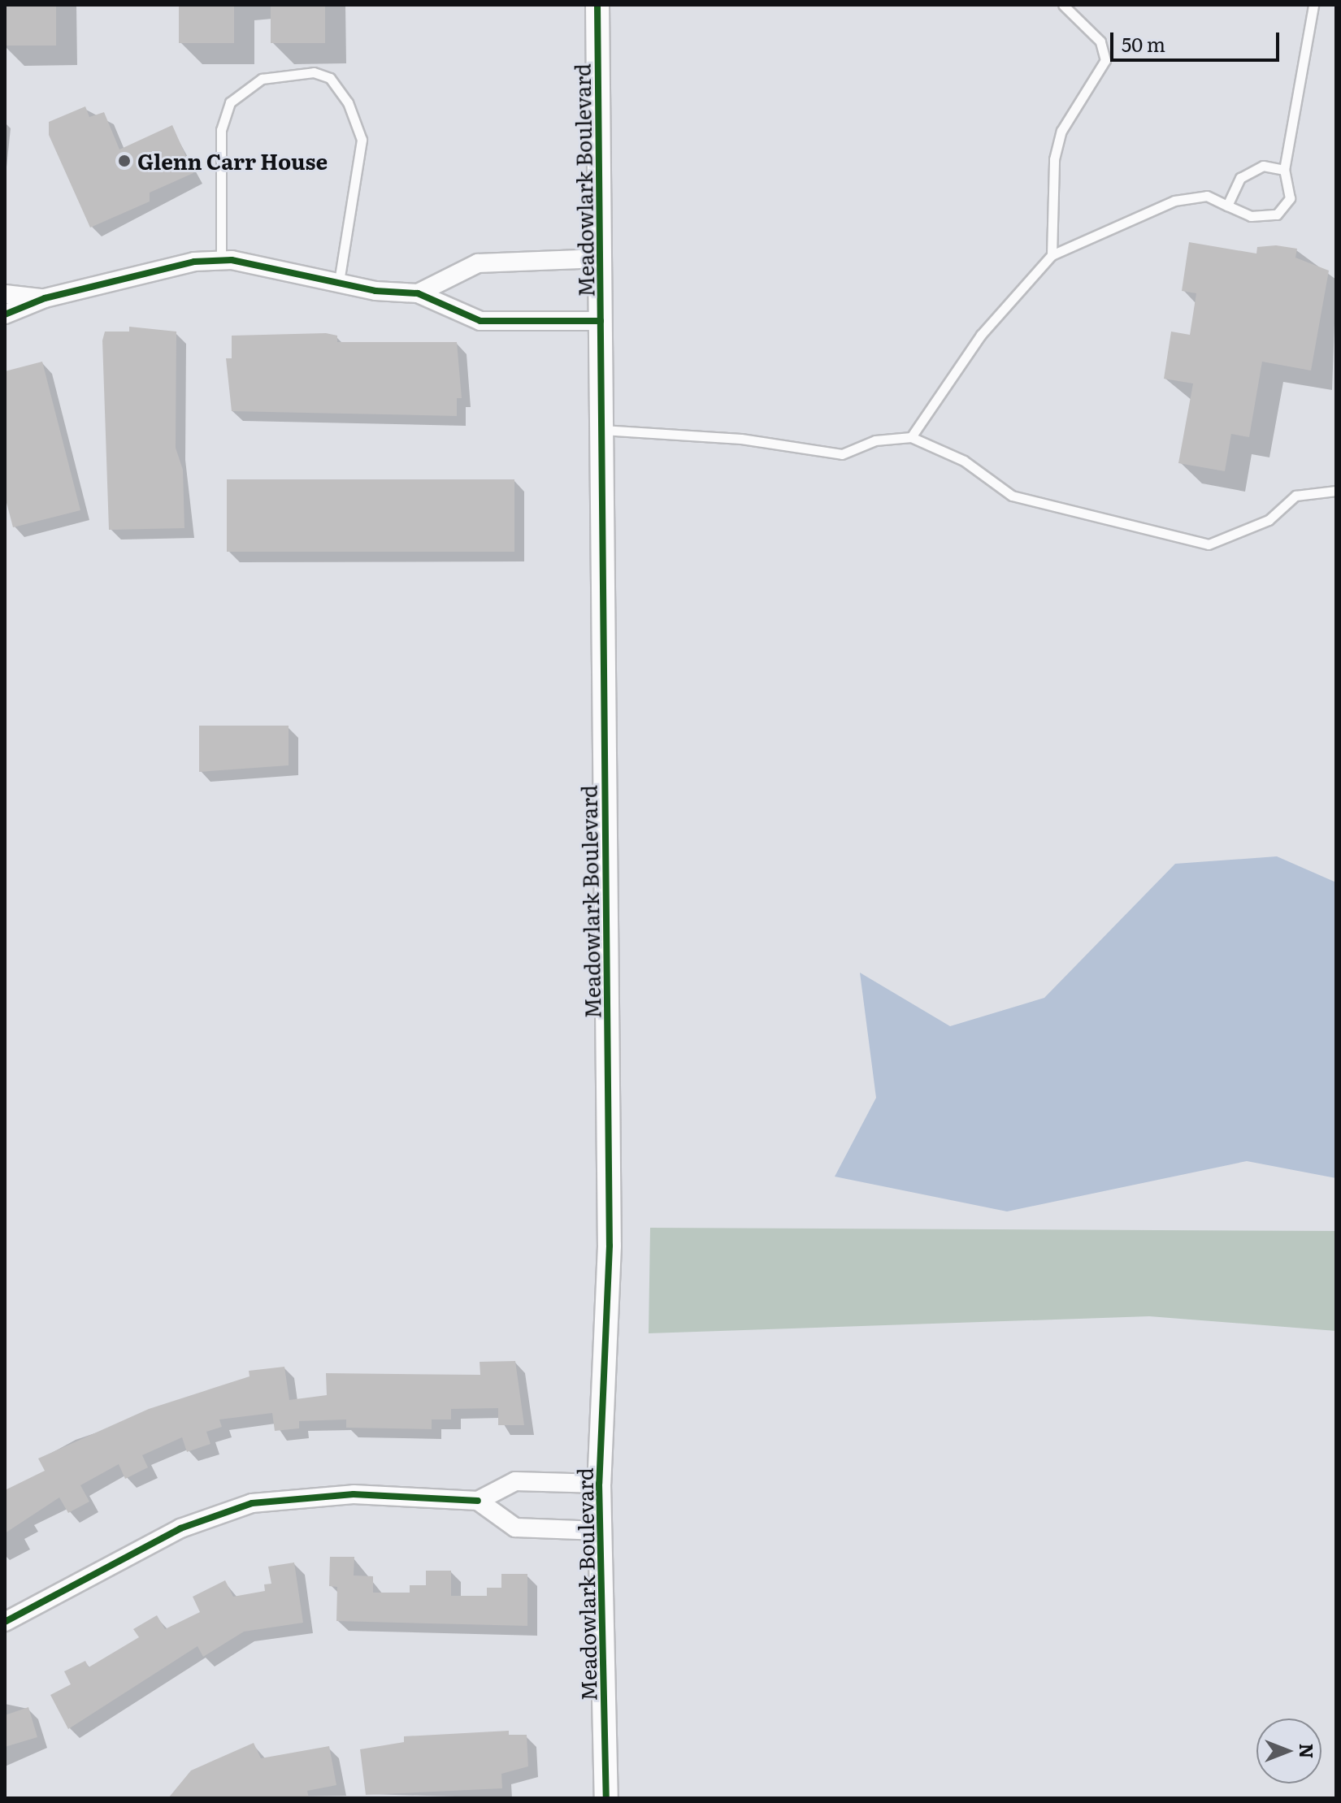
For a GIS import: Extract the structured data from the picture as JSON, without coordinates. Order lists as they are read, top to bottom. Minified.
{"streets":{"street":["Meadowlark Boulevard"]},"places":["Glenn Carr House"],"scale_bar":"50 m","north":"right"}
